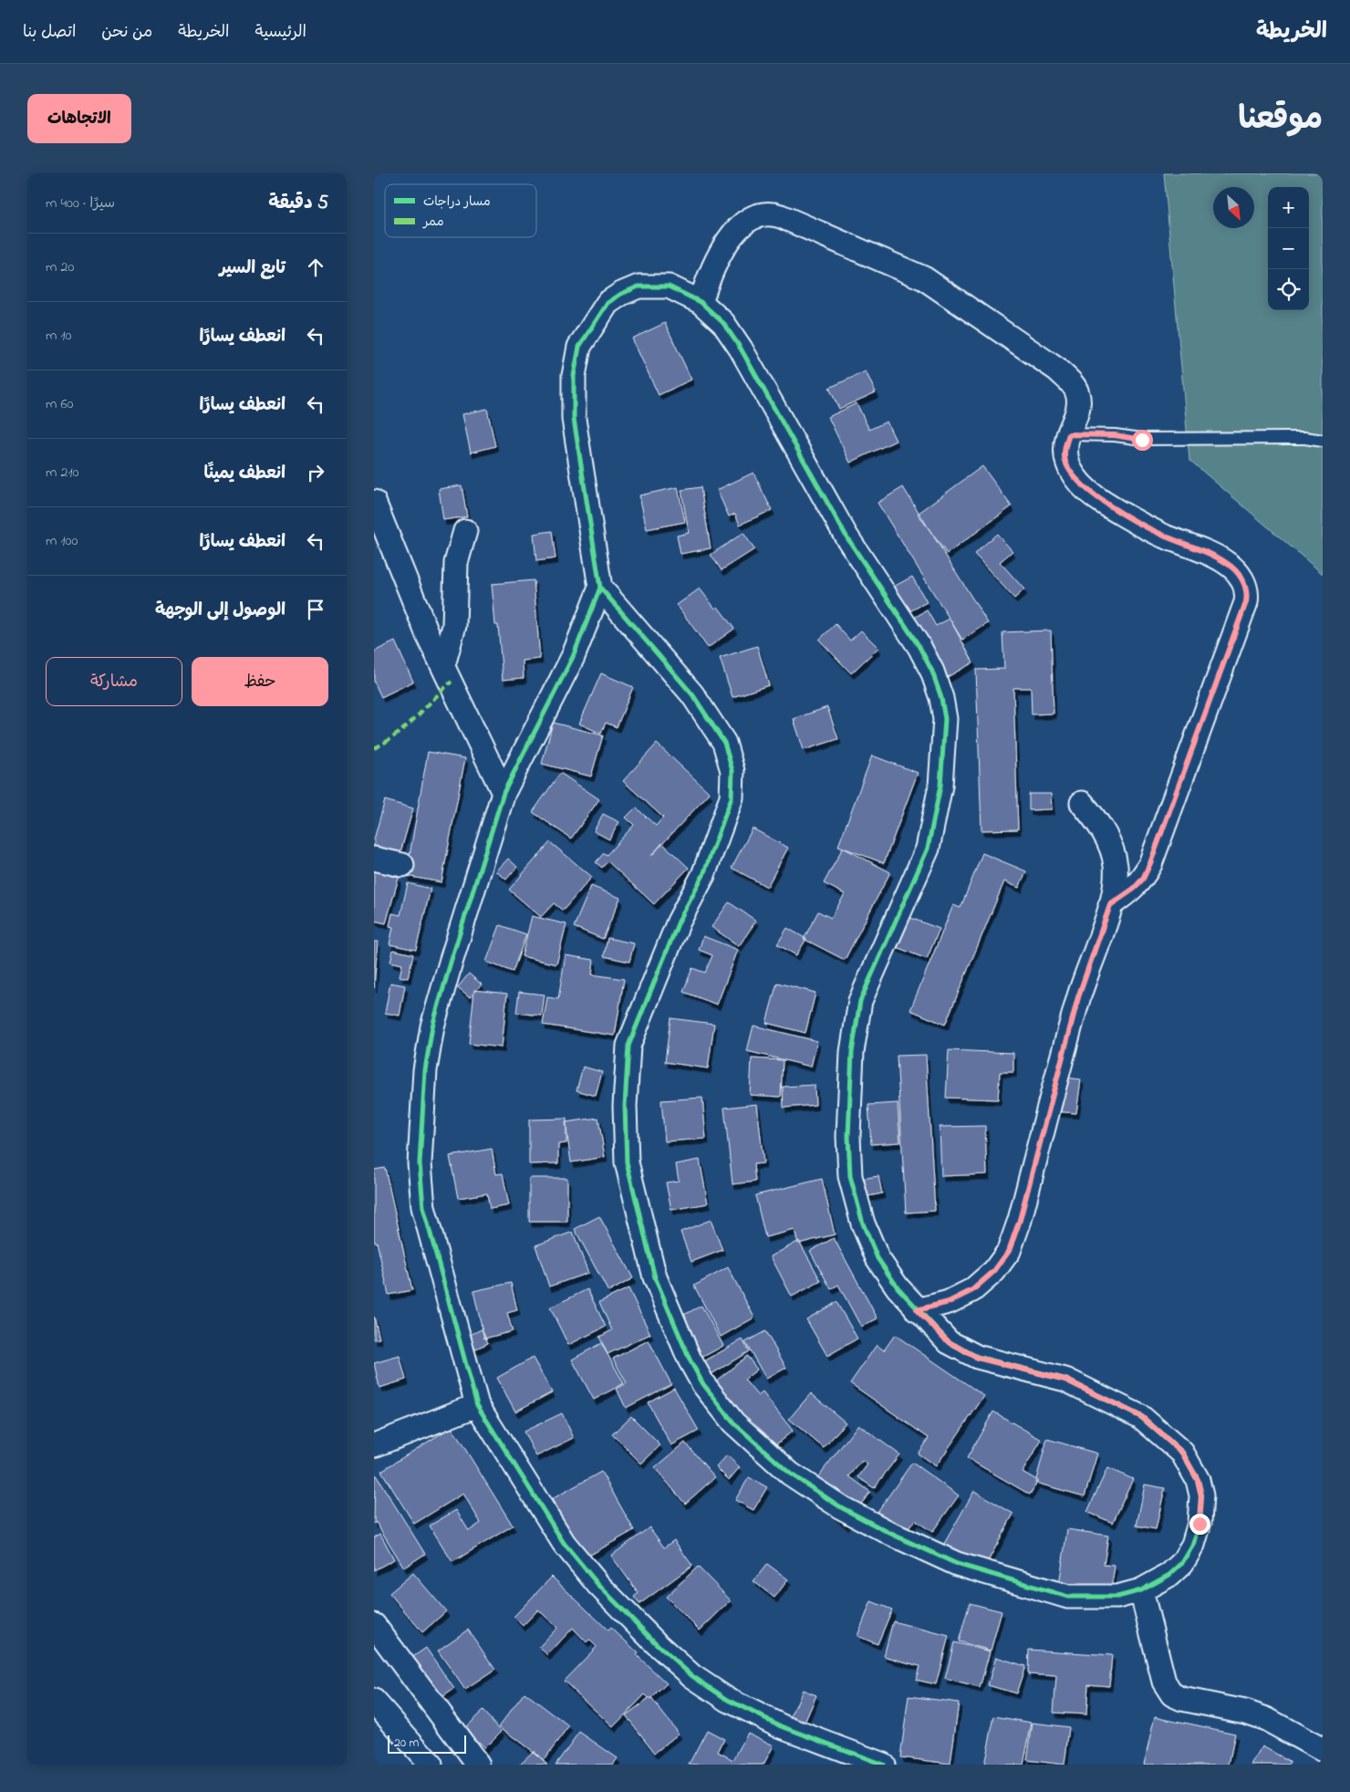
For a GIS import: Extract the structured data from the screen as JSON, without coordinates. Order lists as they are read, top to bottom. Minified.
{"legend":["مسار دراجات","ممر"],"scale_bar":"20 m","north":"bottom right","page":{"header":"الخريطة","nav":["الرئيسية","الخريطة","من نحن","اتصل بنا"],"title":"موقعنا","buttons":["الاتجاهات",["حفظ","مشاركة"]],"heading":["5 دقيقة","سيرًا · 400 m"],"map_buttons":["+","−"],"list":[["تابع السير","20 m"],["انعطف يسارًا","10 m"],["انعطف يسارًا","60 m"],["انعطف يمينًا","210 m"],["انعطف يسارًا","100 m"],"الوصول إلى الوجهة"],"scale":"20 m"}}
